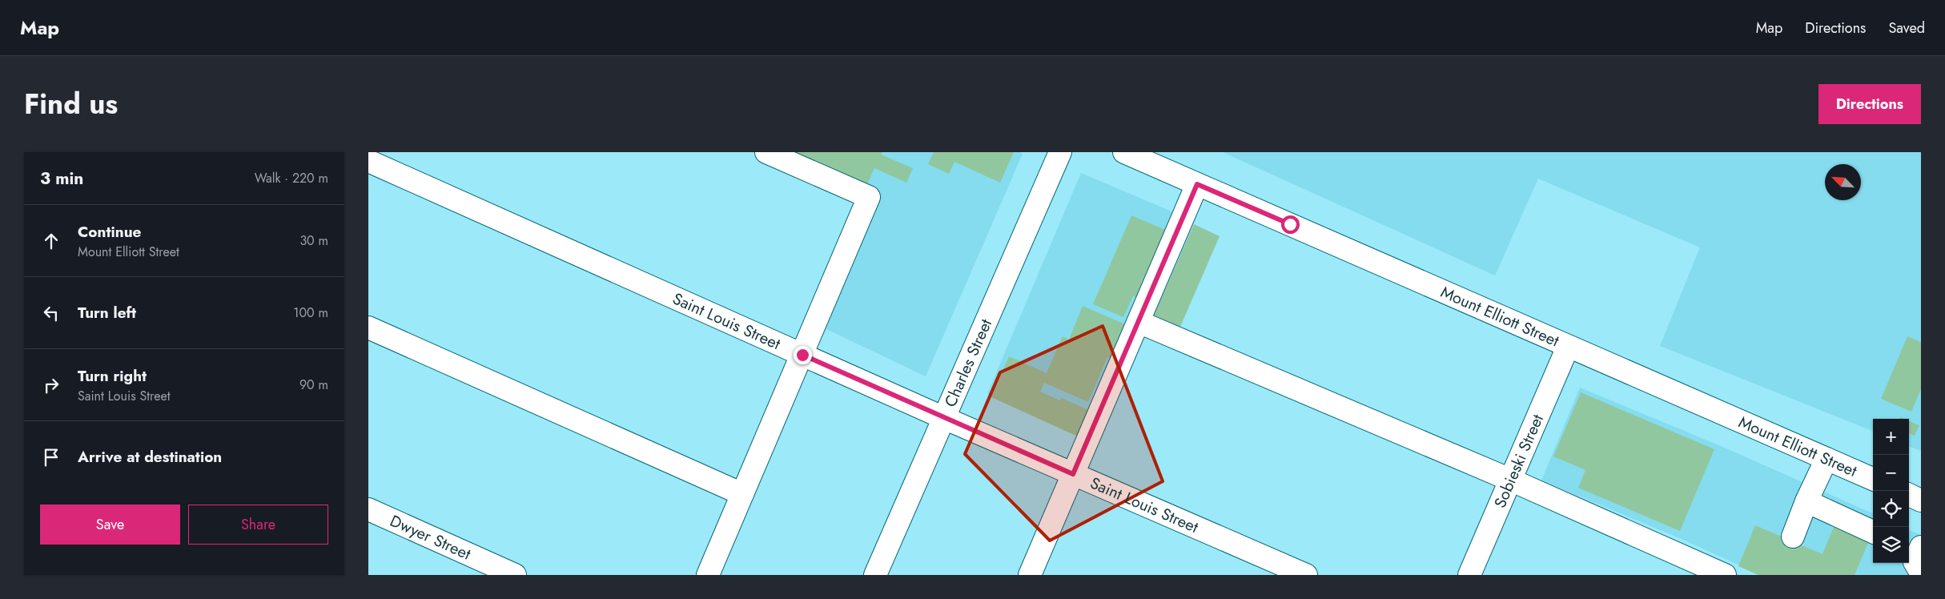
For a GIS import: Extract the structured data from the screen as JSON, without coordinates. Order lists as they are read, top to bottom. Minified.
{"streets":{"street":["Mount Elliott Street","Saint Louis Street","Charles Street","Sobieski Street","Dwyer Street"]},"crossings":[["Mount Elliott Street","Sobieski Street"],["Saint Louis Street","Charles Street"]],"north":"top left","page":{"header":"Map","nav":["Map","Directions","Saved"],"title":"Find us","buttons":["Directions",["Save","Share"]],"heading":["3 min","Walk · 220 m"],"list":[["Continue","Mount Elliott Street","30 m"],["Turn left","100 m"],["Turn right","Saint Louis Street","90 m"],"Arrive at destination"],"map_buttons":["+","−"]}}
